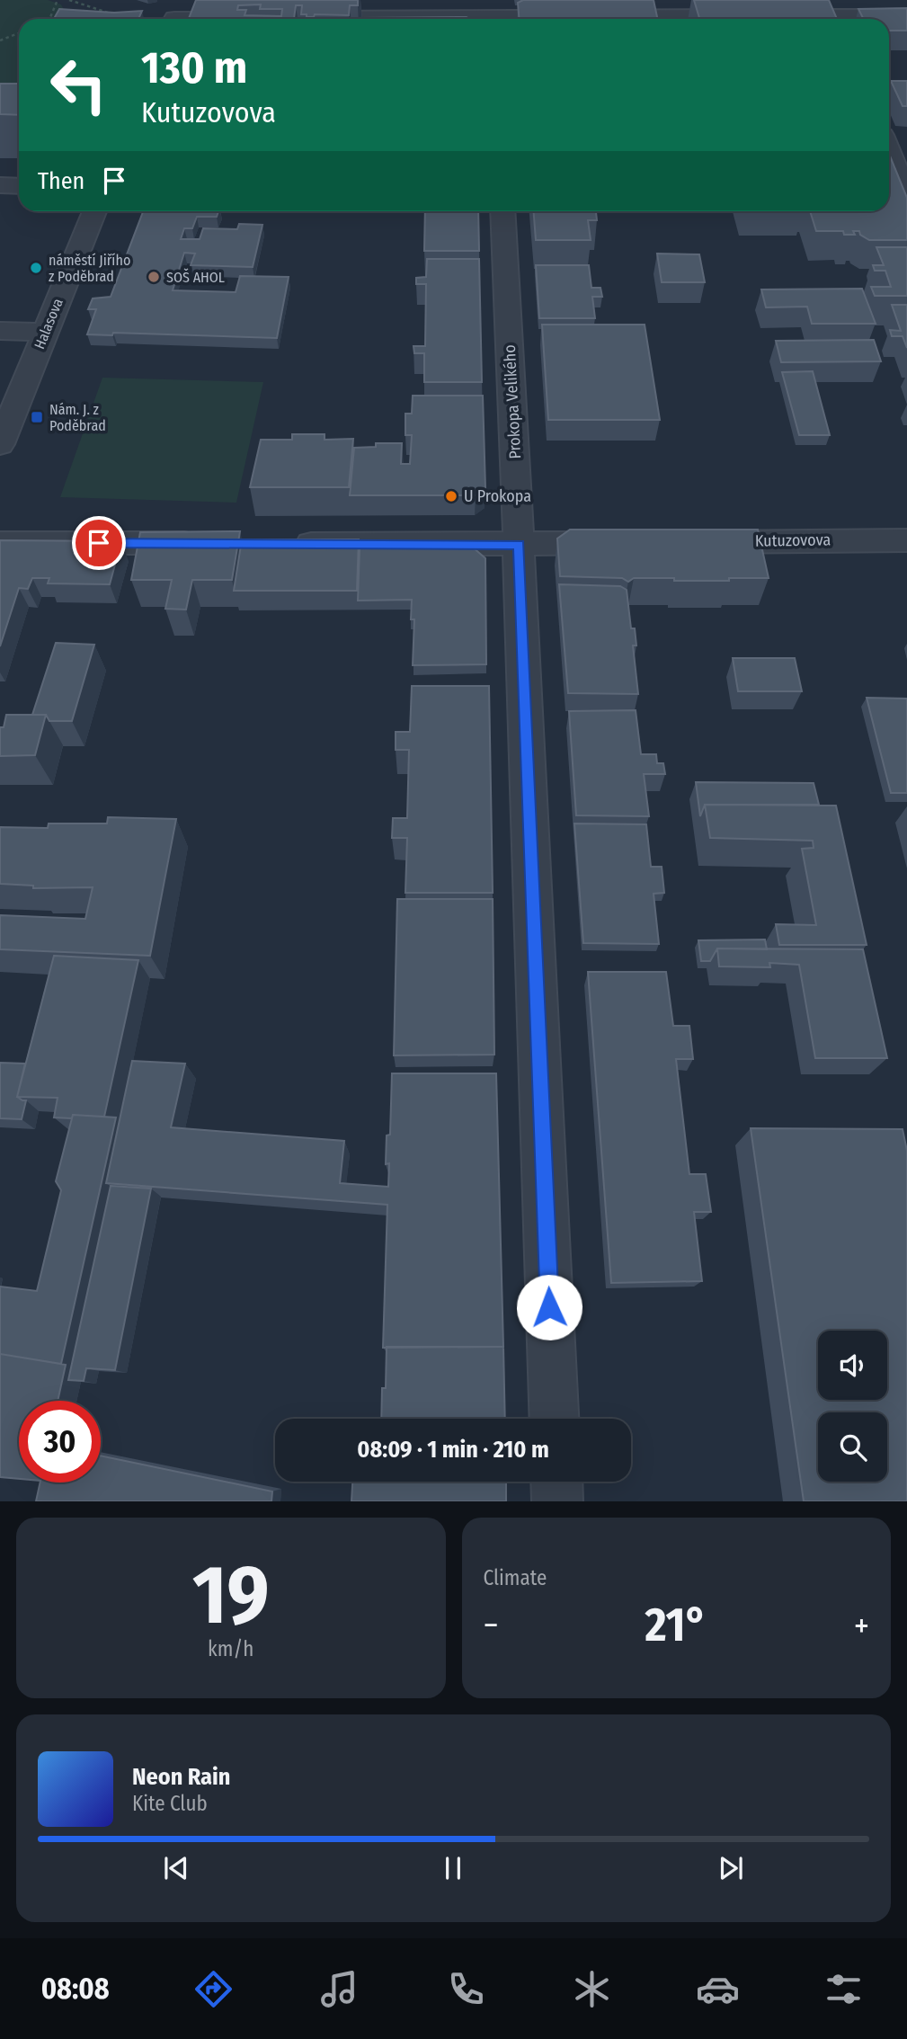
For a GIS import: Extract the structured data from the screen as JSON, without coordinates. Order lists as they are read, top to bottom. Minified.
{"streets":{"street":["Halasova","Prokopa Velikého","Kutuzovova"]},"places":{"other":["náměstí Jiřího z Poděbrad","SOŠ AHOL","U Prokopa"],"transit":["Nám. J. z Poděbrad"]},"page":{"turn":["130 m","Kutuzovova"],"then":"Then","limit":"30","trip":"08:09 · 1 min · 210 m","tile":[["19","km/h"],"Climate"],"heat":["−","21°","+"],"song":["Neon Rain","Kite Club"],"tabs":"08:08"}}
